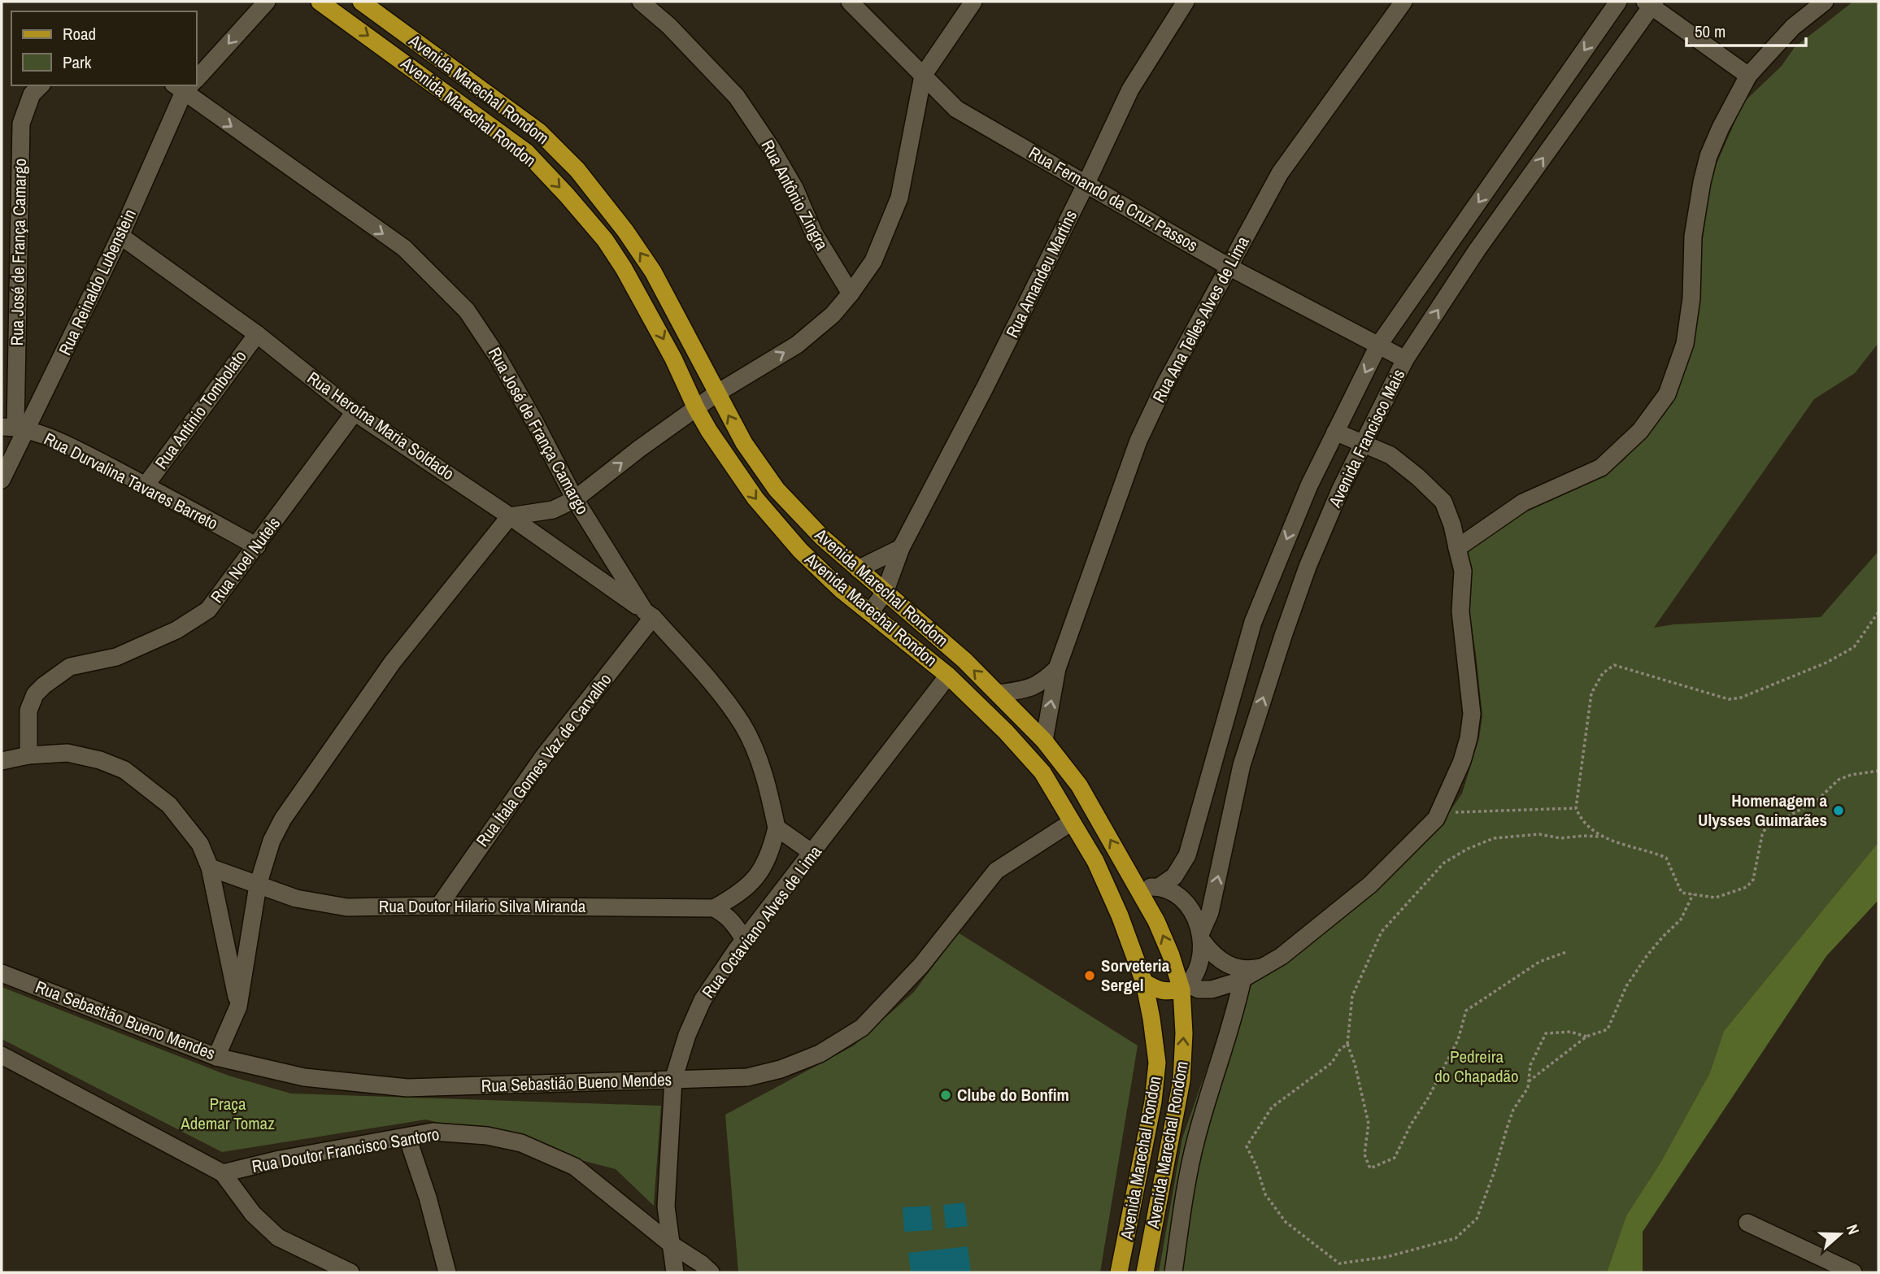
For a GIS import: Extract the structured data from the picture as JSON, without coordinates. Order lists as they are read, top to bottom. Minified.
{"streets":{"main road":["Avenida Marechal Rondom","Avenida Marechal Rondon"],"street":["Rua Antônio Zingra","Rua Fernando da Cruz Passos","Rua José de França Camargo","Rua Amandeu Martins","Rua Reinaldo Lubenstein","Rua Ana Telles Alves de Lima","Rua Antinio Tombolato","Rua Heroína Maria Soldado","Avenida Francisco Mais","Rua Durvalina Tavares Barreto","Rua Noel Nutels","Rua Ítala Gomes Vaz de Carvalho","Rua Doutor Hilario Silva Miranda","Rua Octaviano Alves de Lima","Rua Sebastião Bueno Mendes","Rua Doutor Francisco Santoro"]},"crossings":[["Avenida Marechal Rondom","Rua Amandeu Martins"],["Avenida Marechal Rondom","Rua Ana Telles Alves de Lima"],["Avenida Marechal Rondom","Avenida Francisco Mais"],["Avenida Marechal Rondon","Rua Amandeu Martins"],["Avenida Marechal Rondon","Rua Octaviano Alves de Lima"],["Avenida Marechal Rondon","Rua Sebastião Bueno Mendes"],["Rua Fernando da Cruz Passos","Rua Amandeu Martins"],["Rua Fernando da Cruz Passos","Rua Ana Telles Alves de Lima"],["Rua Fernando da Cruz Passos","Avenida Francisco Mais"],["Rua José de França Camargo","Rua Reinaldo Lubenstein"],["Rua José de França Camargo","Rua Heroína Maria Soldado"],["Rua José de França Camargo","Rua Durvalina Tavares Barreto"],["Rua José de França Camargo","Rua Ítala Gomes Vaz de Carvalho"],["Rua Reinaldo Lubenstein","Rua Heroína Maria Soldado"],["Rua Reinaldo Lubenstein","Rua Durvalina Tavares Barreto"],["Rua Antinio Tombolato","Rua Heroína Maria Soldado"],["Rua Antinio Tombolato","Rua Durvalina Tavares Barreto"],["Rua Heroína Maria Soldado","Rua Noel Nutels"],["Rua Heroína Maria Soldado","Rua Ítala Gomes Vaz de Carvalho"],["Rua Durvalina Tavares Barreto","Rua Noel Nutels"],["Rua Ítala Gomes Vaz de Carvalho","Rua Doutor Hilario Silva Miranda"],["Rua Octaviano Alves de Lima","Rua Sebastião Bueno Mendes"],["Rua Octaviano Alves de Lima","Rua Doutor Francisco Santoro"]],"one_way":["Avenida Marechal Rondom","Avenida Marechal Rondon","Rua José de França Camargo"],"parks":["Pedreira do Chapadão","Praça Ademar Tomaz"],"places":["Homenagem a Ulysses Guimarães","Sorveteria Sergel","Clube do Bonfim"],"legend":["Road","Park"],"scale_bar":"50 m","north":"right"}
